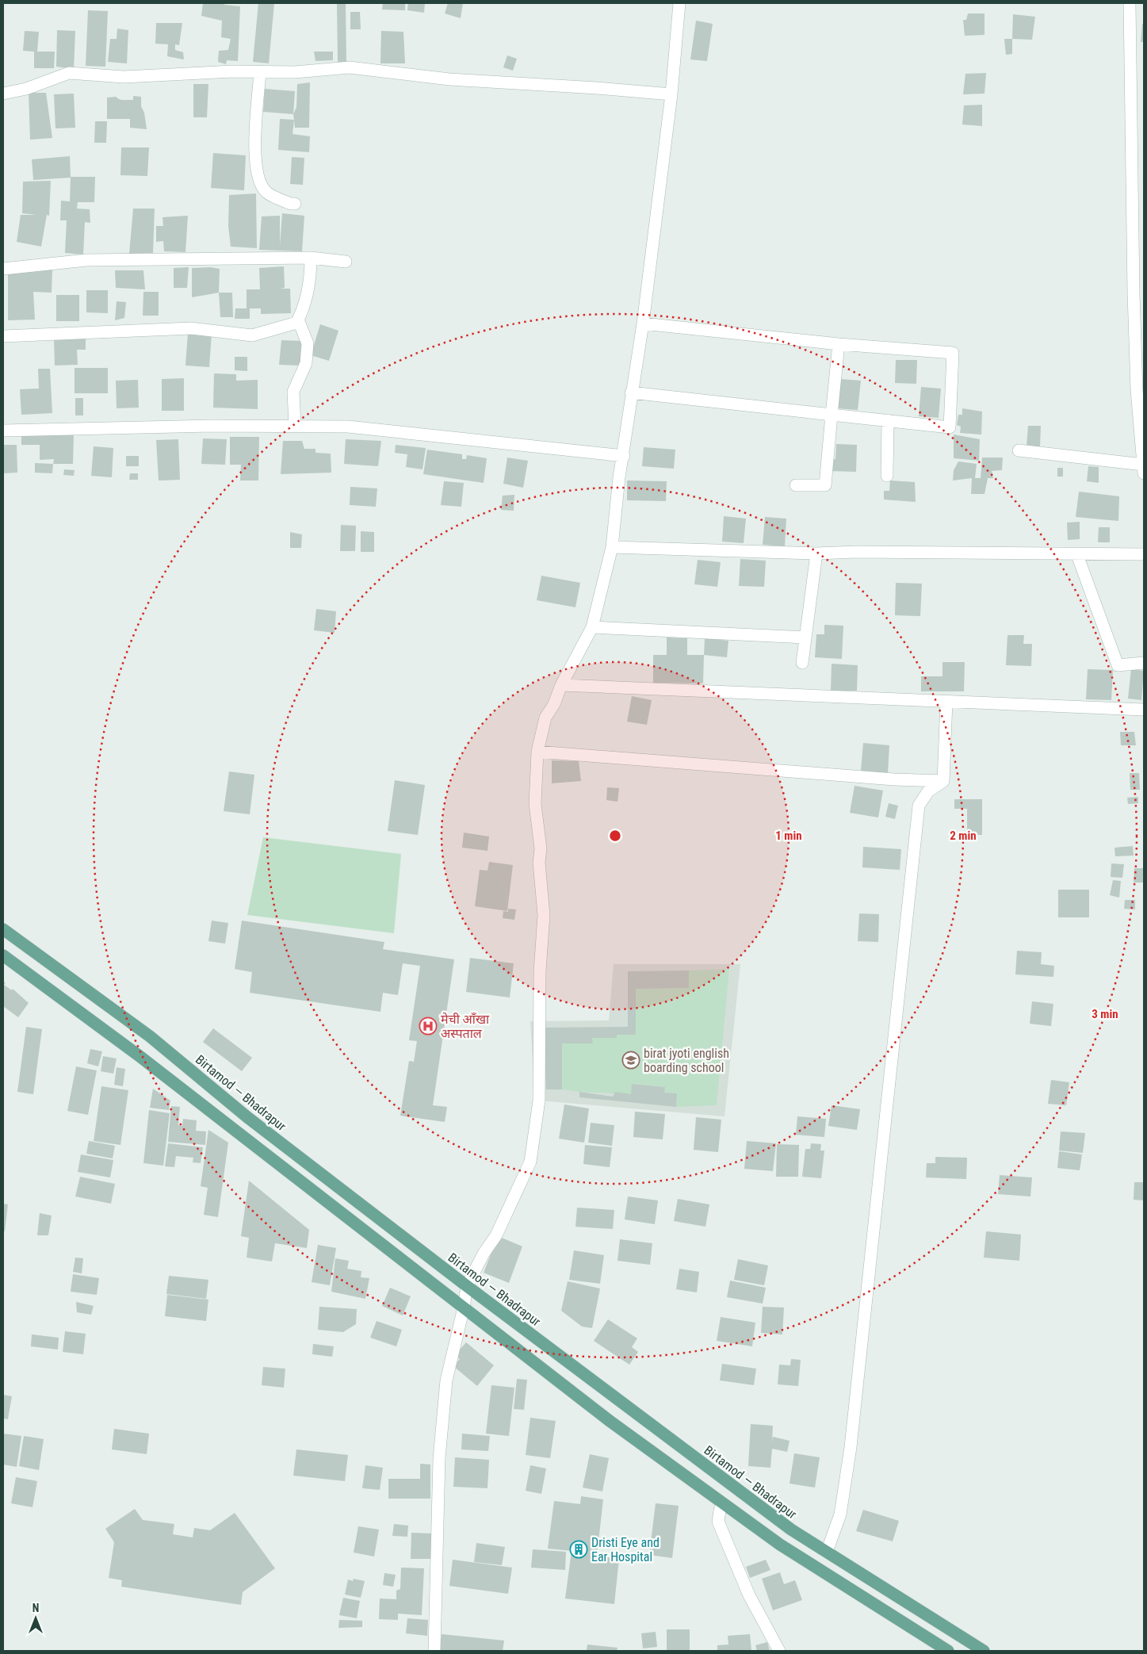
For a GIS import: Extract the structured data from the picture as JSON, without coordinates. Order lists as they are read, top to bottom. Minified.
{"streets":{"main road":["Birtamod — Bhadrapur"]},"places":{"hospital":["मेची आँखा अस्पताल"],"school or university":["birat jyoti english boarding school"],"building":["Dristi Eye and Ear Hospital"]},"north":"top","rings":["1 min","2 min","3 min"]}
